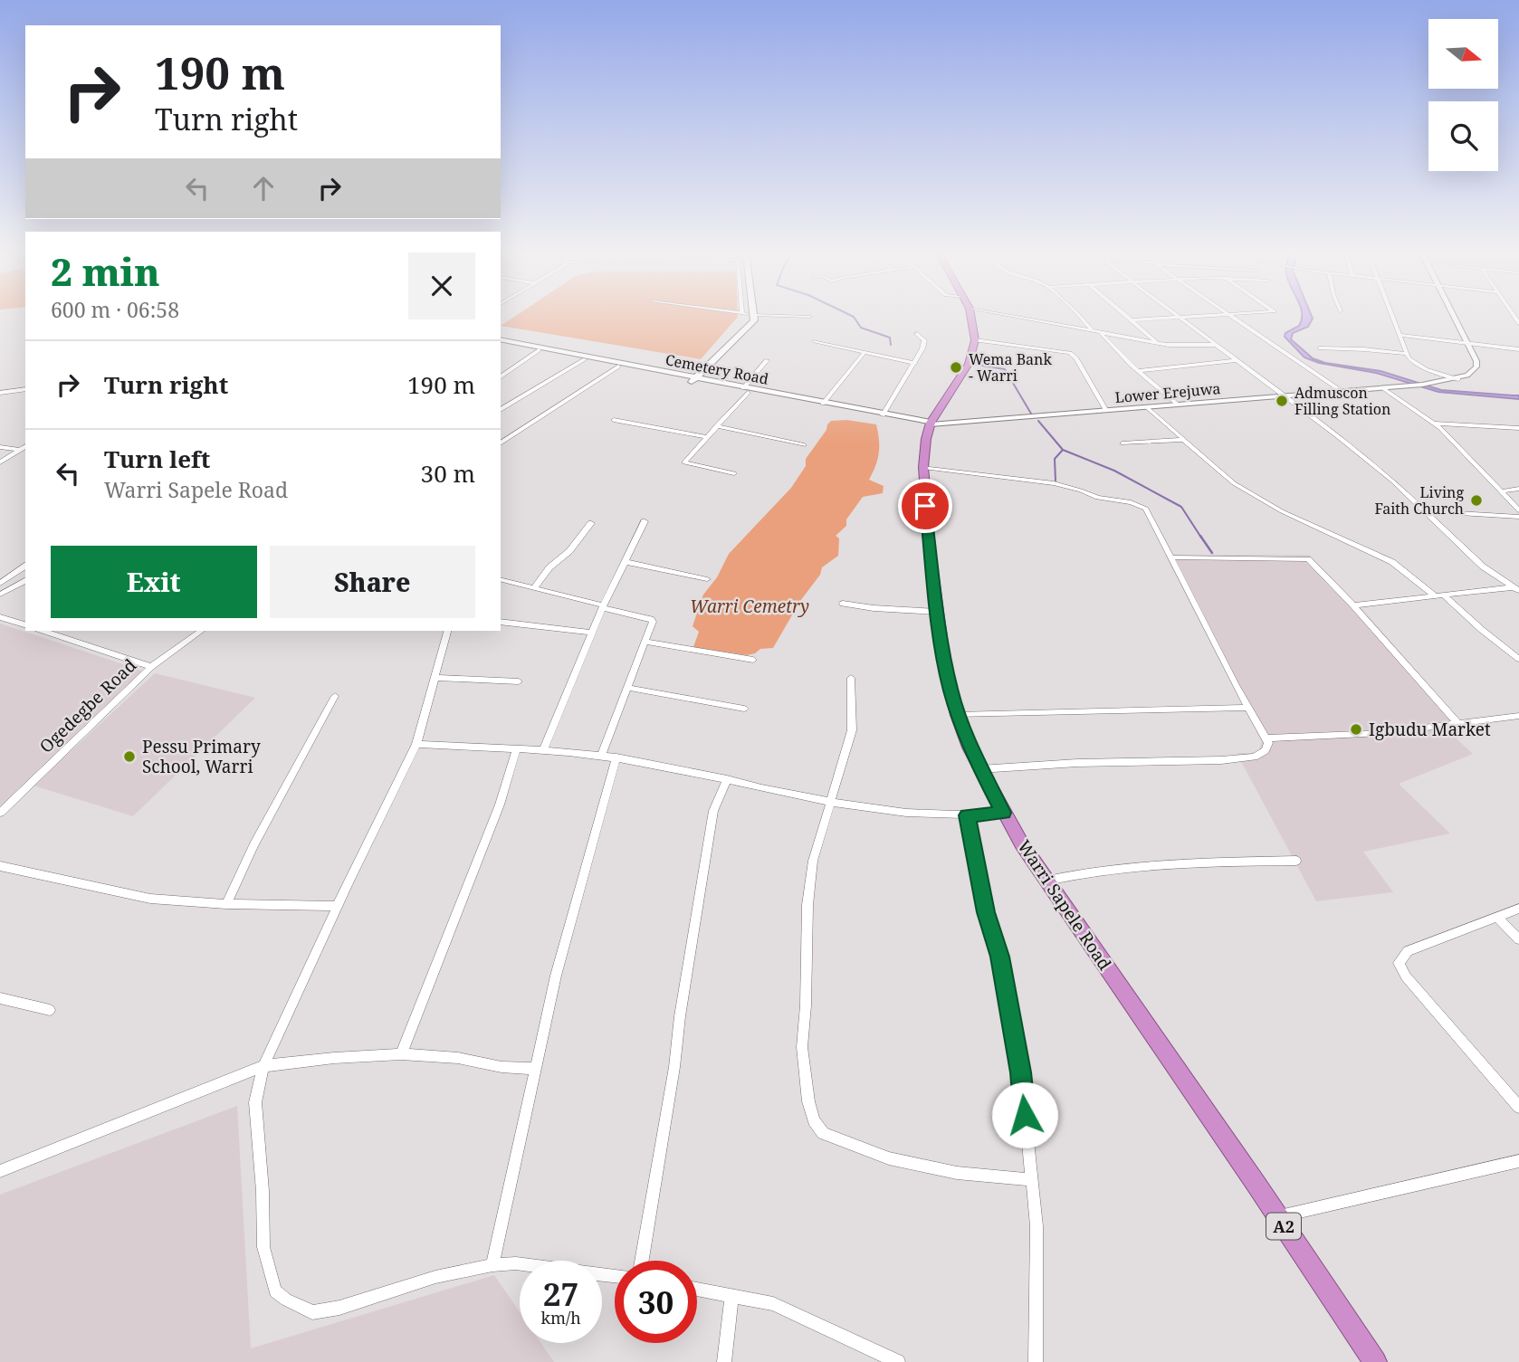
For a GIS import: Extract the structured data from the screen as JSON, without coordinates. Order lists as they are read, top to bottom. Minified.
{"streets":{"highway":["Warri Sapele Road","A2"],"main road":["Cemetery Road"],"street":["Lower Erejuwa","Ogedegbe Road"]},"crossings":[["Cemetery Road","Lower Erejuwa"],["Cemetery Road","Warri Sapele Road"],["Lower Erejuwa","Warri Sapele Road"]],"parks":["Warri Cemetry"],"places":["Wema Bank - Warri","Admuscon Filling Station","Living Faith Church","Igbudu Market","Pessu Primary School, Warri"],"north":"right","page":{"turn":["190 m","Turn right"],"heading":["2 min","600 m · 06:58"],"list":[{"name":"Turn right","value":"190 m"},{"name":"Turn left","note":"Warri Sapele Road","value":"30 m"}],"buttons":["Exit","Share"],"speed":"27 km/h","limit":"30"}}
